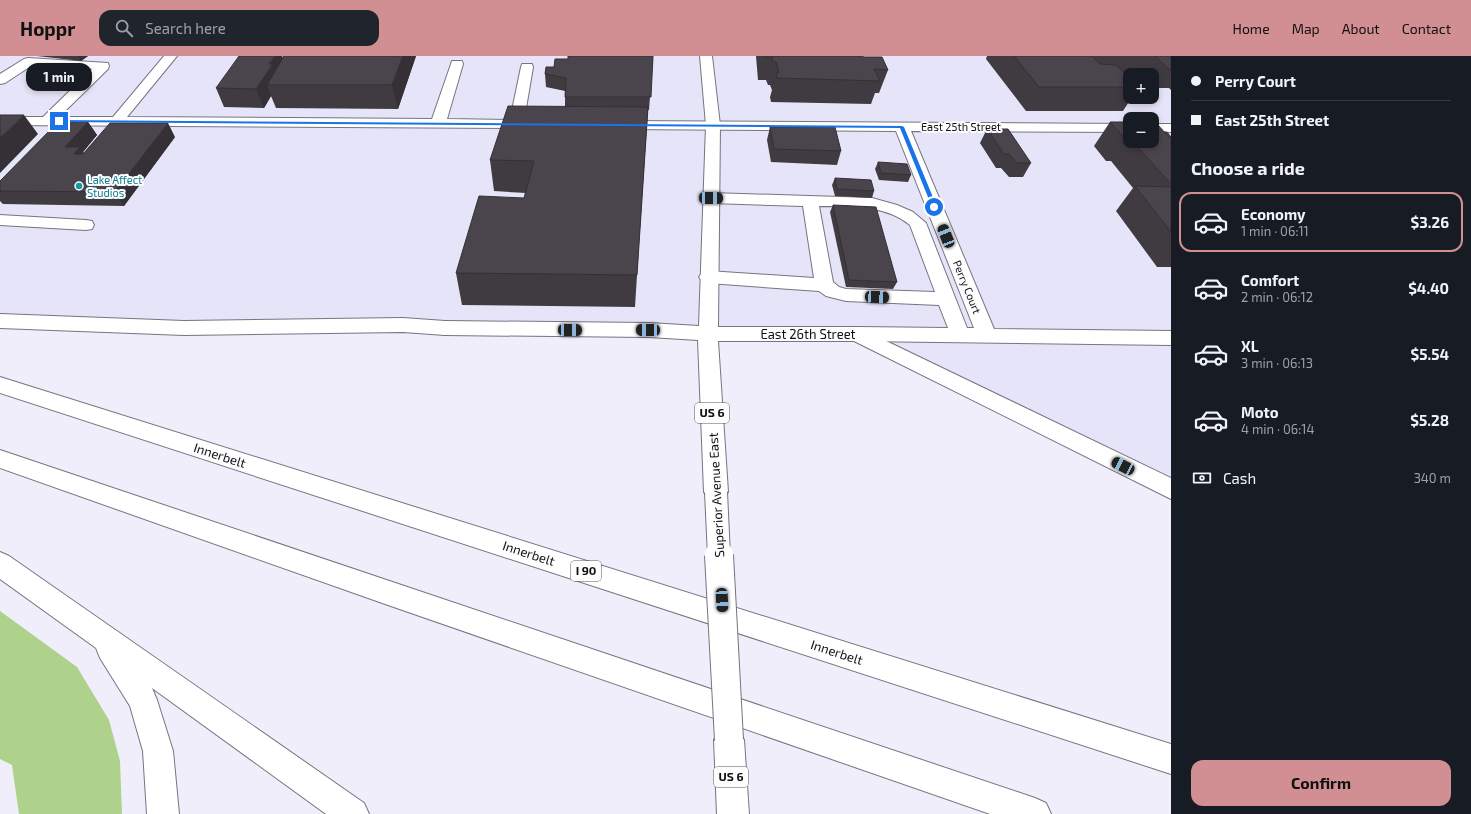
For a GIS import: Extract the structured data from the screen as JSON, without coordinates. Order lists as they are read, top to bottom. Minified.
{"streets":{"main road":["East 25th Street","Perry Court","East 26th Street","US 6","Innerbelt","Superior Avenue East","I 90"]},"crossings":[["East 25th Street","Perry Court"],["East 25th Street","Superior Avenue East"],["Perry Court","East 26th Street"],["East 26th Street","Superior Avenue East"]],"places":["Lake Affect Studios"],"page":{"header":"Hoppr","search":"Search here","nav":["Home","Map","About","Contact"],"banner":["Perry Court","East 25th Street"],"bubble":"1 min","map_buttons":["+","−"],"heading":"Choose a ride","list":[{"name":"Economy","note":"1 min · 06:11","value":"$3.26"},{"name":"Comfort","note":"2 min · 06:12","value":"$4.40"},{"name":"XL","note":"3 min · 06:13","value":"$5.54"},{"name":"Moto","note":"4 min · 06:14","value":"$5.28"}],"pay":["Cash","340 m"],"buttons":"Confirm"}}
